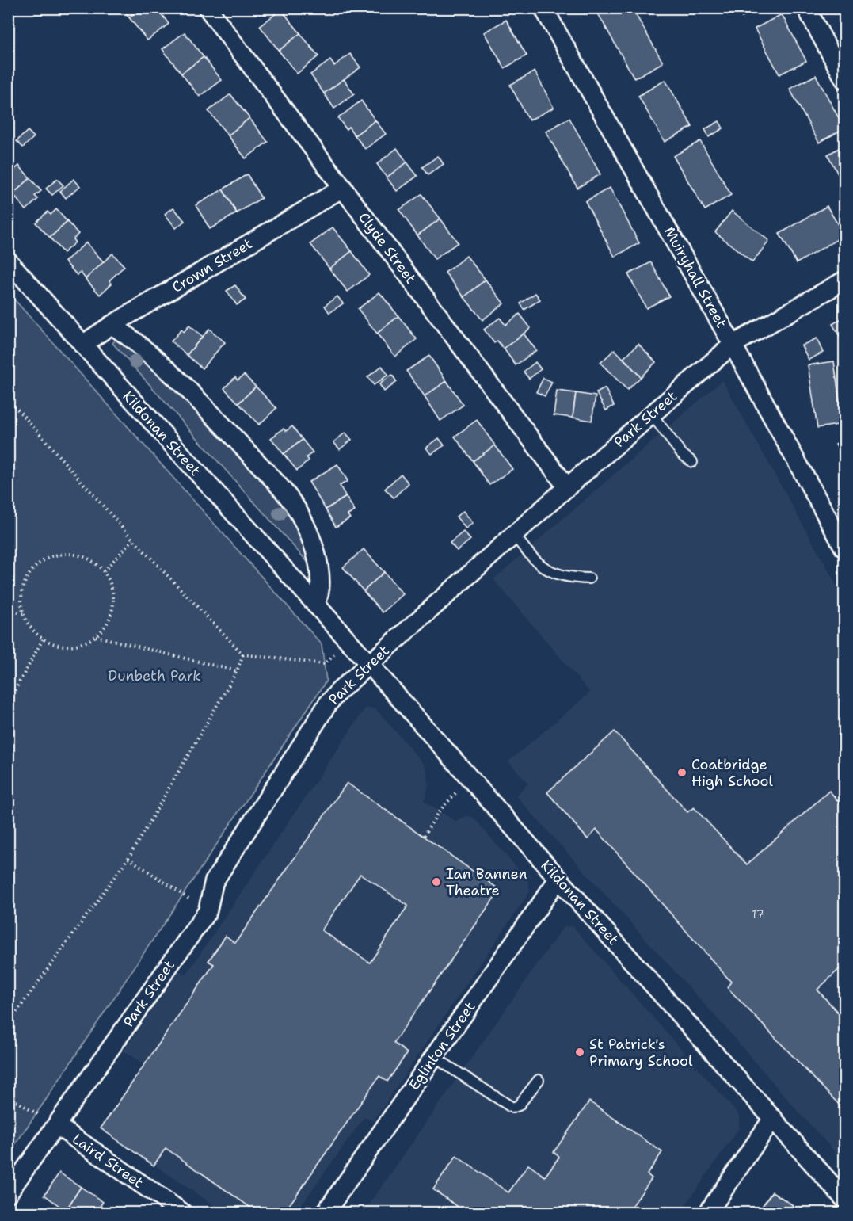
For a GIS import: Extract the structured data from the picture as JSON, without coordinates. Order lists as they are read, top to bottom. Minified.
{"streets":{"street":["Clyde Street","Crown Street","Muiryhall Street","Park Street","Kildonan Street","Eglinton Street","Laird Street"]},"crossings":[["Clyde Street","Crown Street"],["Clyde Street","Park Street"],["Crown Street","Kildonan Street"],["Muiryhall Street","Park Street"],["Park Street","Kildonan Street"],["Park Street","Laird Street"],["Kildonan Street","Eglinton Street"]],"parks":["Dunbeth Park"],"places":["Coatbridge High School","Ian Bannen Theatre","St Patrick's Primary School"],"house_numbers":["17"]}
